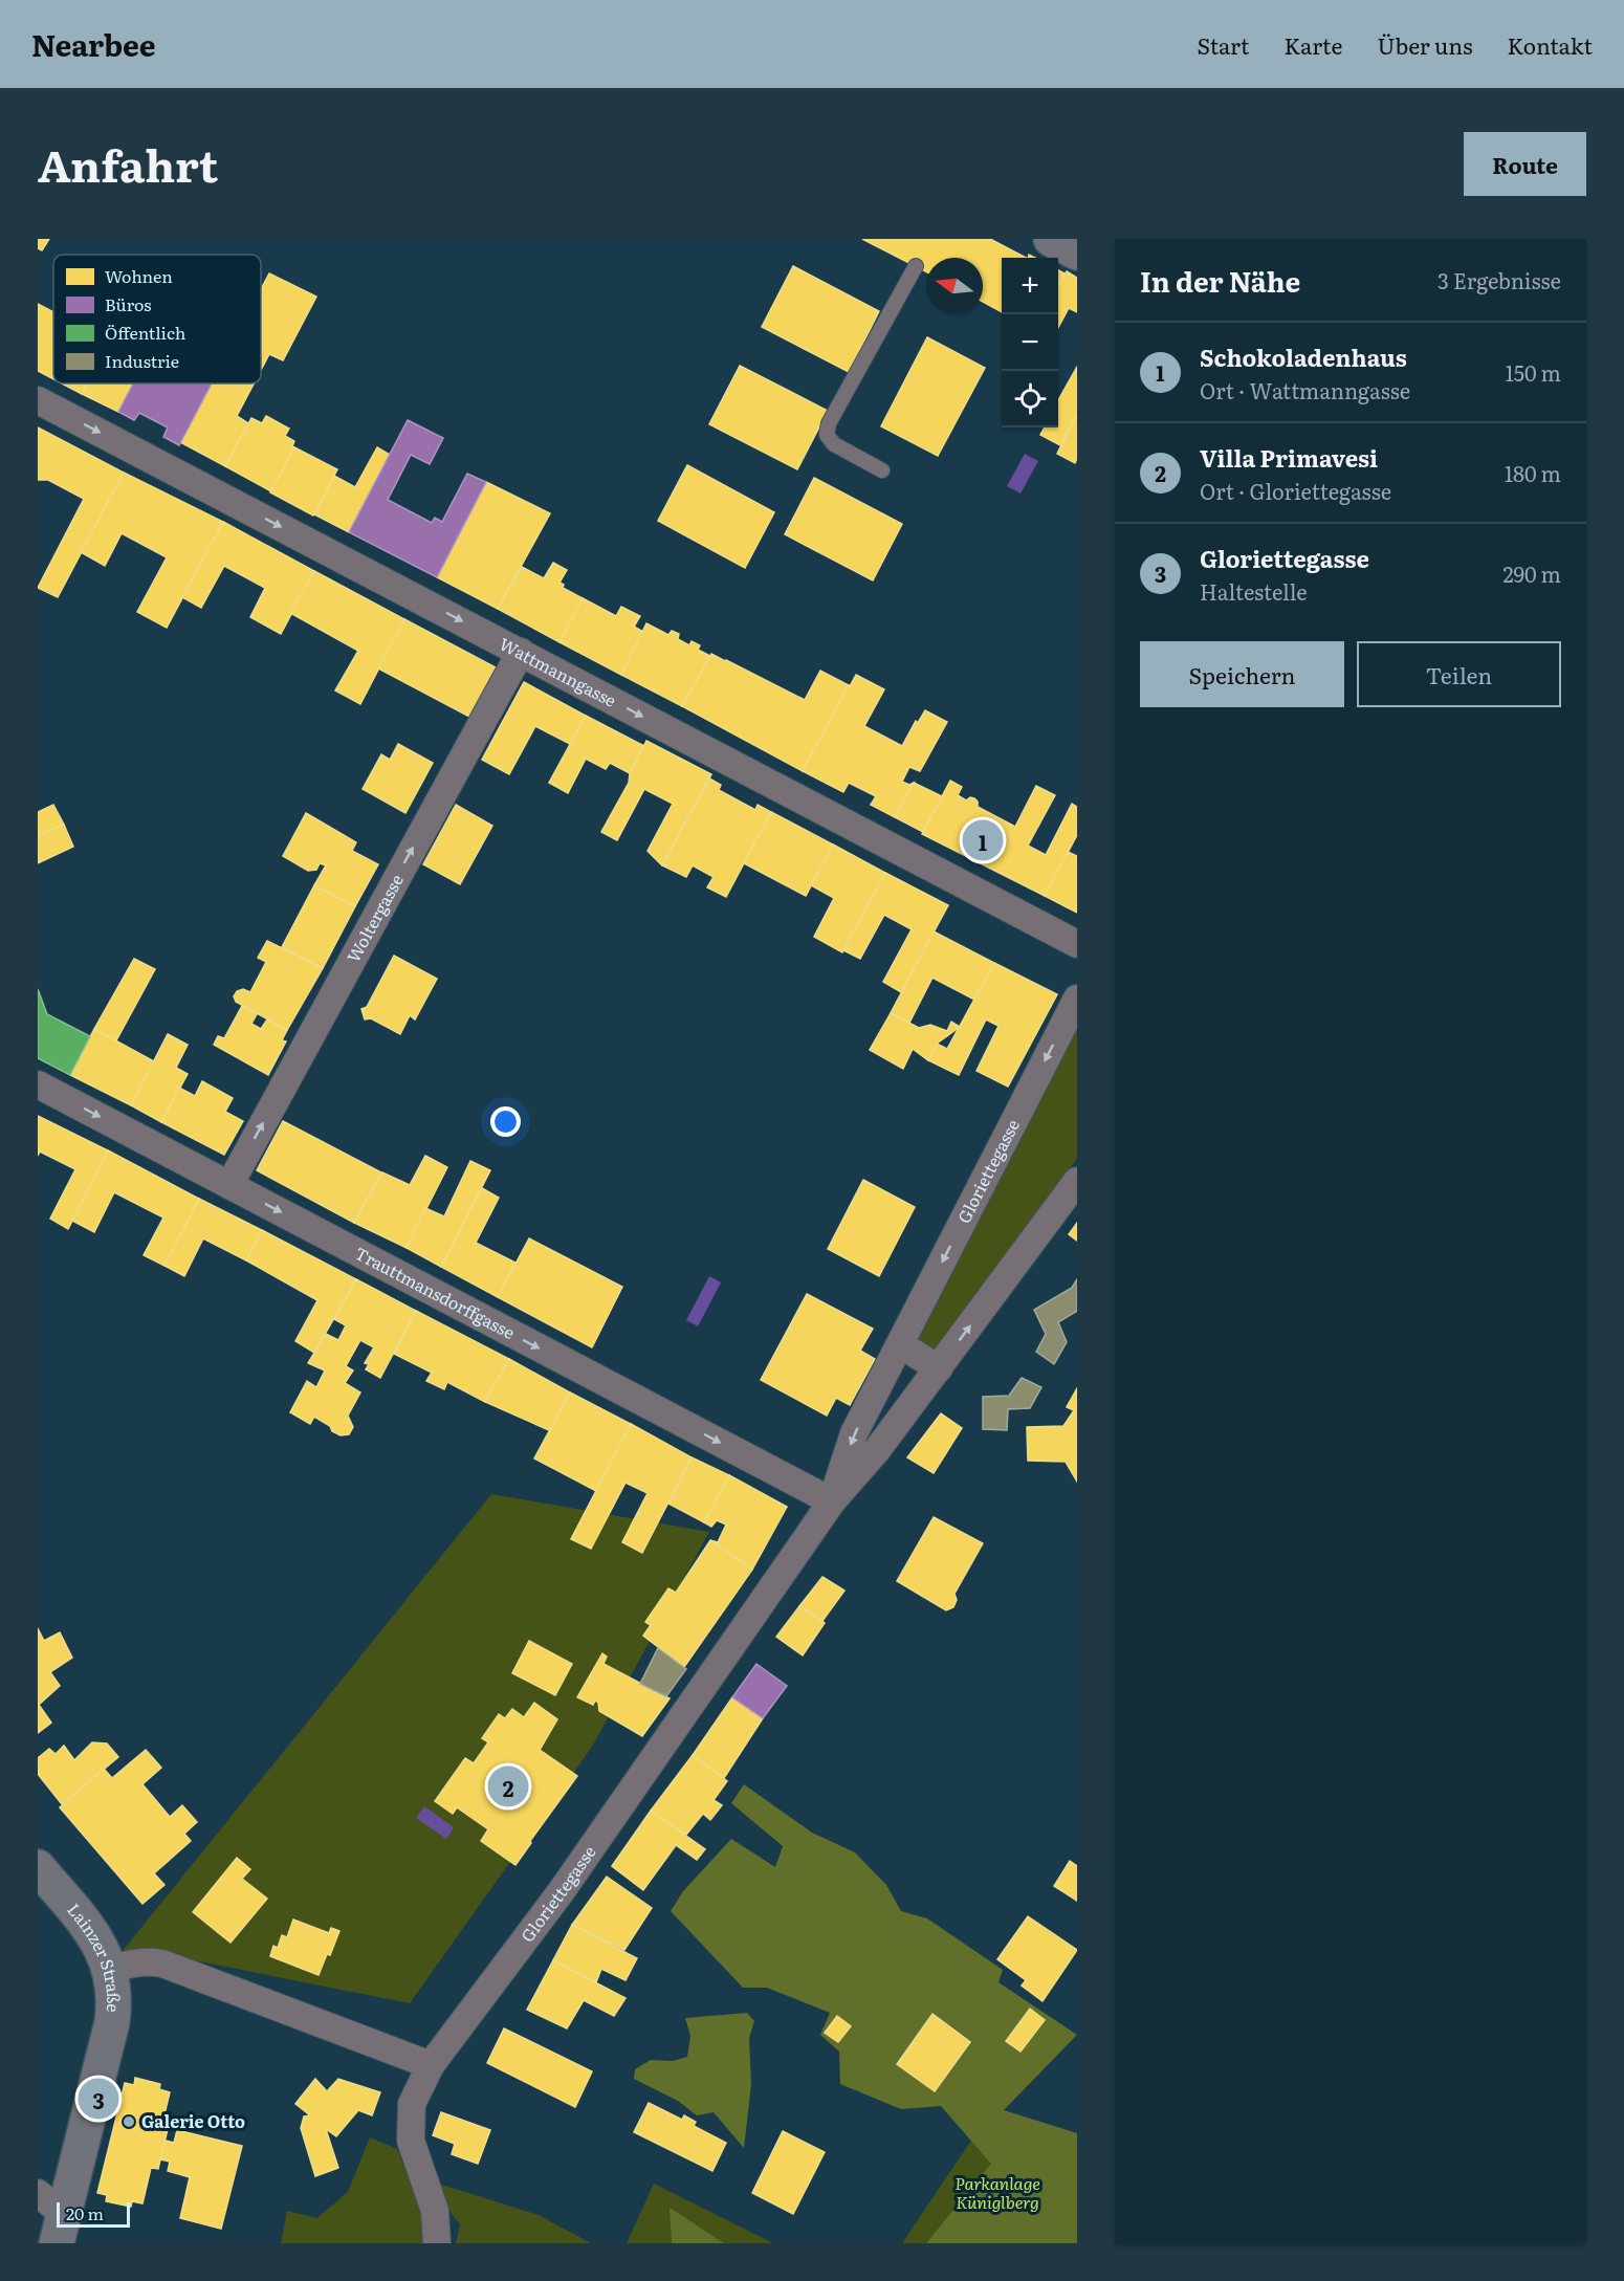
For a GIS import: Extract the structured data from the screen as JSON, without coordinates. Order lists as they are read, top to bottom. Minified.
{"streets":{"main road":["Lainzer Straße"],"street":["Wattmanngasse","Woltergasse","Gloriettegasse","Trauttmansdorffgasse"]},"crossings":[["Wattmanngasse","Woltergasse"],["Woltergasse","Trauttmansdorffgasse"],["Gloriettegasse","Trauttmansdorffgasse"]],"one_way":["Wattmanngasse","Woltergasse","Trauttmansdorffgasse"],"parks":["Parkanlage Küniglberg"],"places":["Galerie Otto"],"legend":["Wohnen","Büros","Öffentlich","Industrie"],"scale_bar":"20 m","north":"left","page":{"header":"Nearbee","nav":["Start","Karte","Über uns","Kontakt"],"title":"Anfahrt","buttons":["Route",["Speichern","Teilen"]],"heading":["In der Nähe","3 Ergebnisse"],"map_buttons":["+","−"],"list":[{"mark":"1","name":"Schokoladenhaus","note":"Ort · Wattmanngasse","value":"150 m"},{"mark":"2","name":"Villa Primavesi","note":"Ort · Gloriettegasse","value":"180 m"},{"mark":"3","name":"Gloriettegasse","note":"Haltestelle","value":"290 m"}],"pins":["1","2","3"],"scale":"20 m"}}
